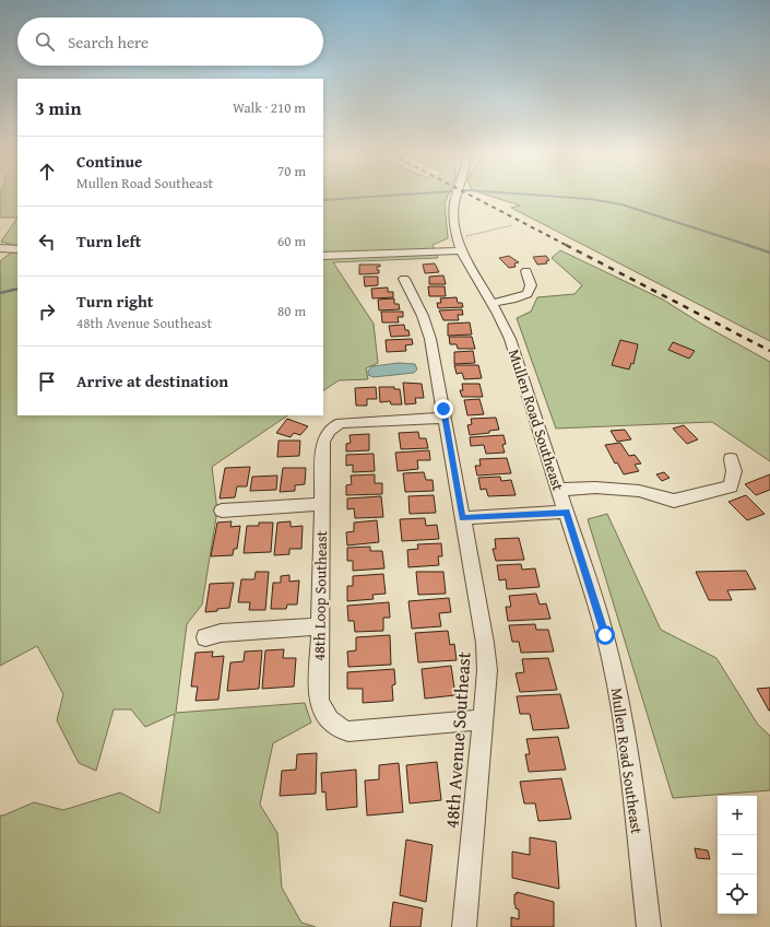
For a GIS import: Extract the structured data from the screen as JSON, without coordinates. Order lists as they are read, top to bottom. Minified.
{"streets":{"street":["Mullen Road Southeast","48th Loop Southeast","48th Avenue Southeast"]},"crossings":[["48th Loop Southeast","48th Avenue Southeast"]],"page":{"search":"Search here","heading":["3 min","Walk · 210 m"],"list":[["Continue","Mullen Road Southeast","70 m"],["Turn left","60 m"],["Turn right","48th Avenue Southeast","80 m"],"Arrive at destination"],"map_buttons":["+","−"]}}
